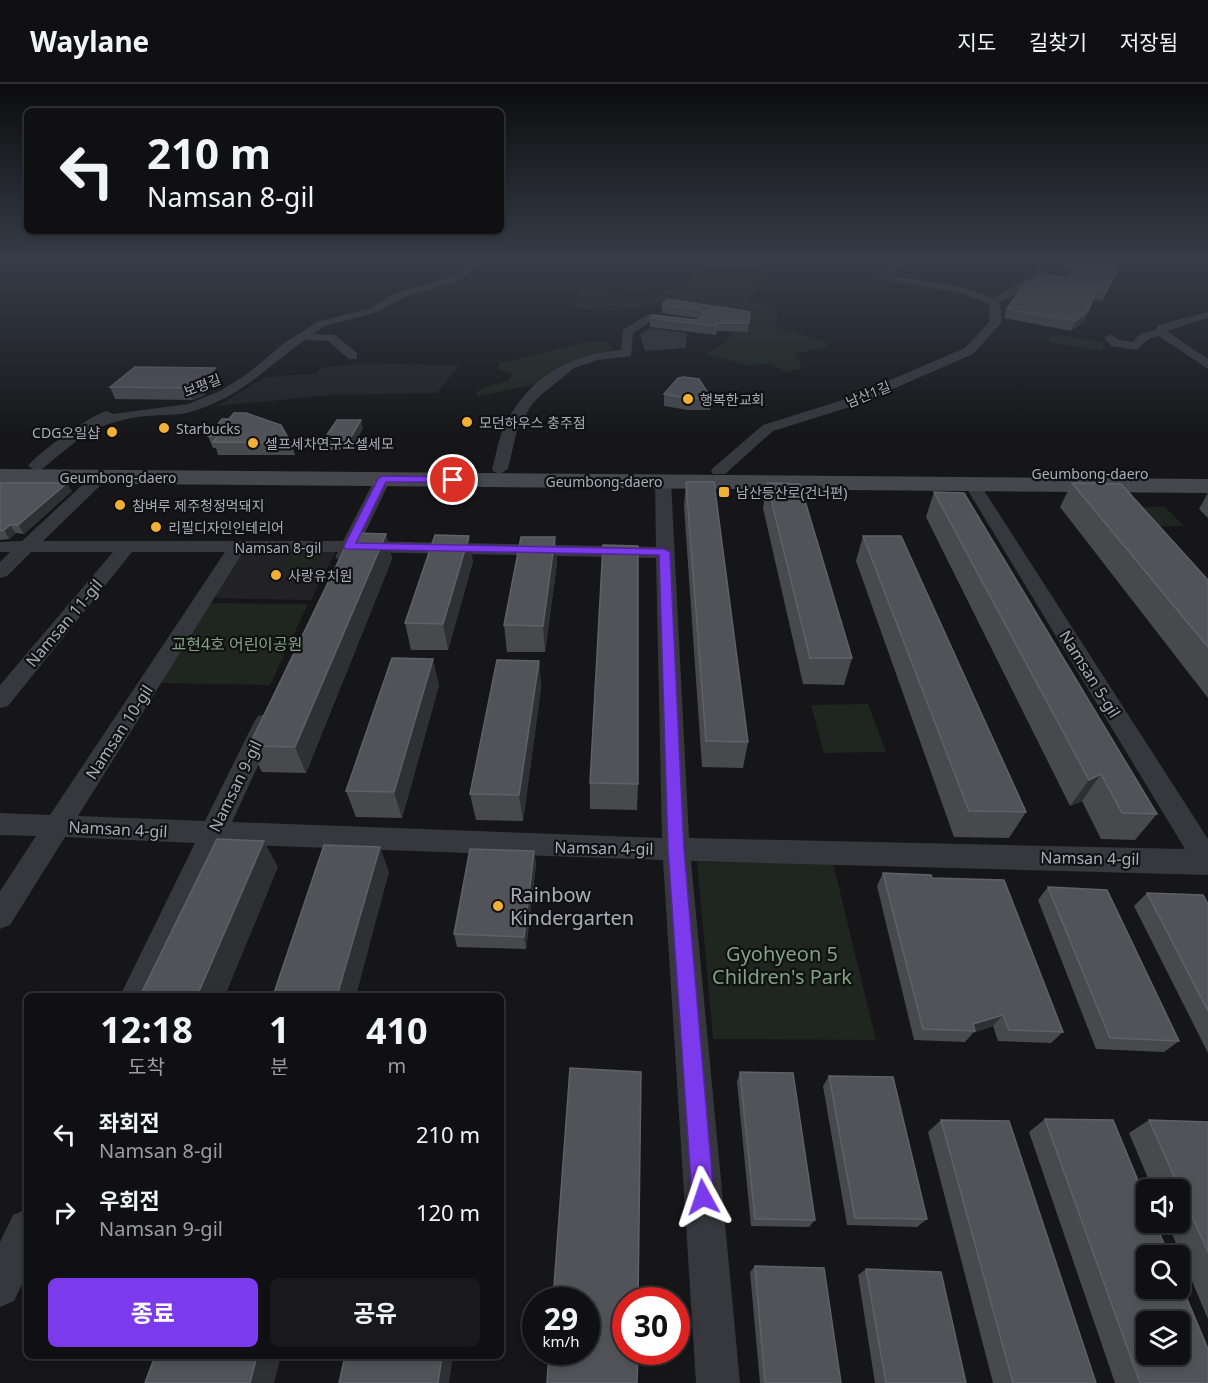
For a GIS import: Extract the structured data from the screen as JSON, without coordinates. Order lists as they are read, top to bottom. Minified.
{"streets":{"street":["보평길","남산1길","Geumbong-daero","Namsan 8-gil","Namsan 11-gil","Namsan 5-gil","Namsan 10-gil","Namsan 9-gil","Namsan 4-gil"]},"crossings":[["남산1길","Geumbong-daero"],["Geumbong-daero","Namsan 5-gil"],["Namsan 8-gil","Namsan 11-gil"],["Namsan 8-gil","Namsan 10-gil"],["Namsan 5-gil","Namsan 4-gil"],["Namsan 10-gil","Namsan 4-gil"],["Namsan 9-gil","Namsan 4-gil"]],"parks":["교현4호 어린이공원","Gyohyeon 5 Children's Park"],"places":{"other":["행복한교회","모던하우스 충주점","Starbucks","CDG오일샵","셀프세차연구소셀세모","참벼루 제주청정먹돼지","리필디자인인테리어","사랑유치원","Rainbow Kindergarten"],"transit":["남산등산로(건너편)"]},"page":{"header":"Waylane","nav":["지도","길찾기","저장됨"],"turn":["210 m","Namsan 8-gil"],"eta":["12:18","도착","1","분","410","m"],"list":[{"name":"좌회전","note":"Namsan 8-gil","value":"210 m"},{"name":"우회전","note":"Namsan 9-gil","value":"120 m"}],"buttons":["종료","공유"],"speed":"29 km/h","limit":"30"}}
